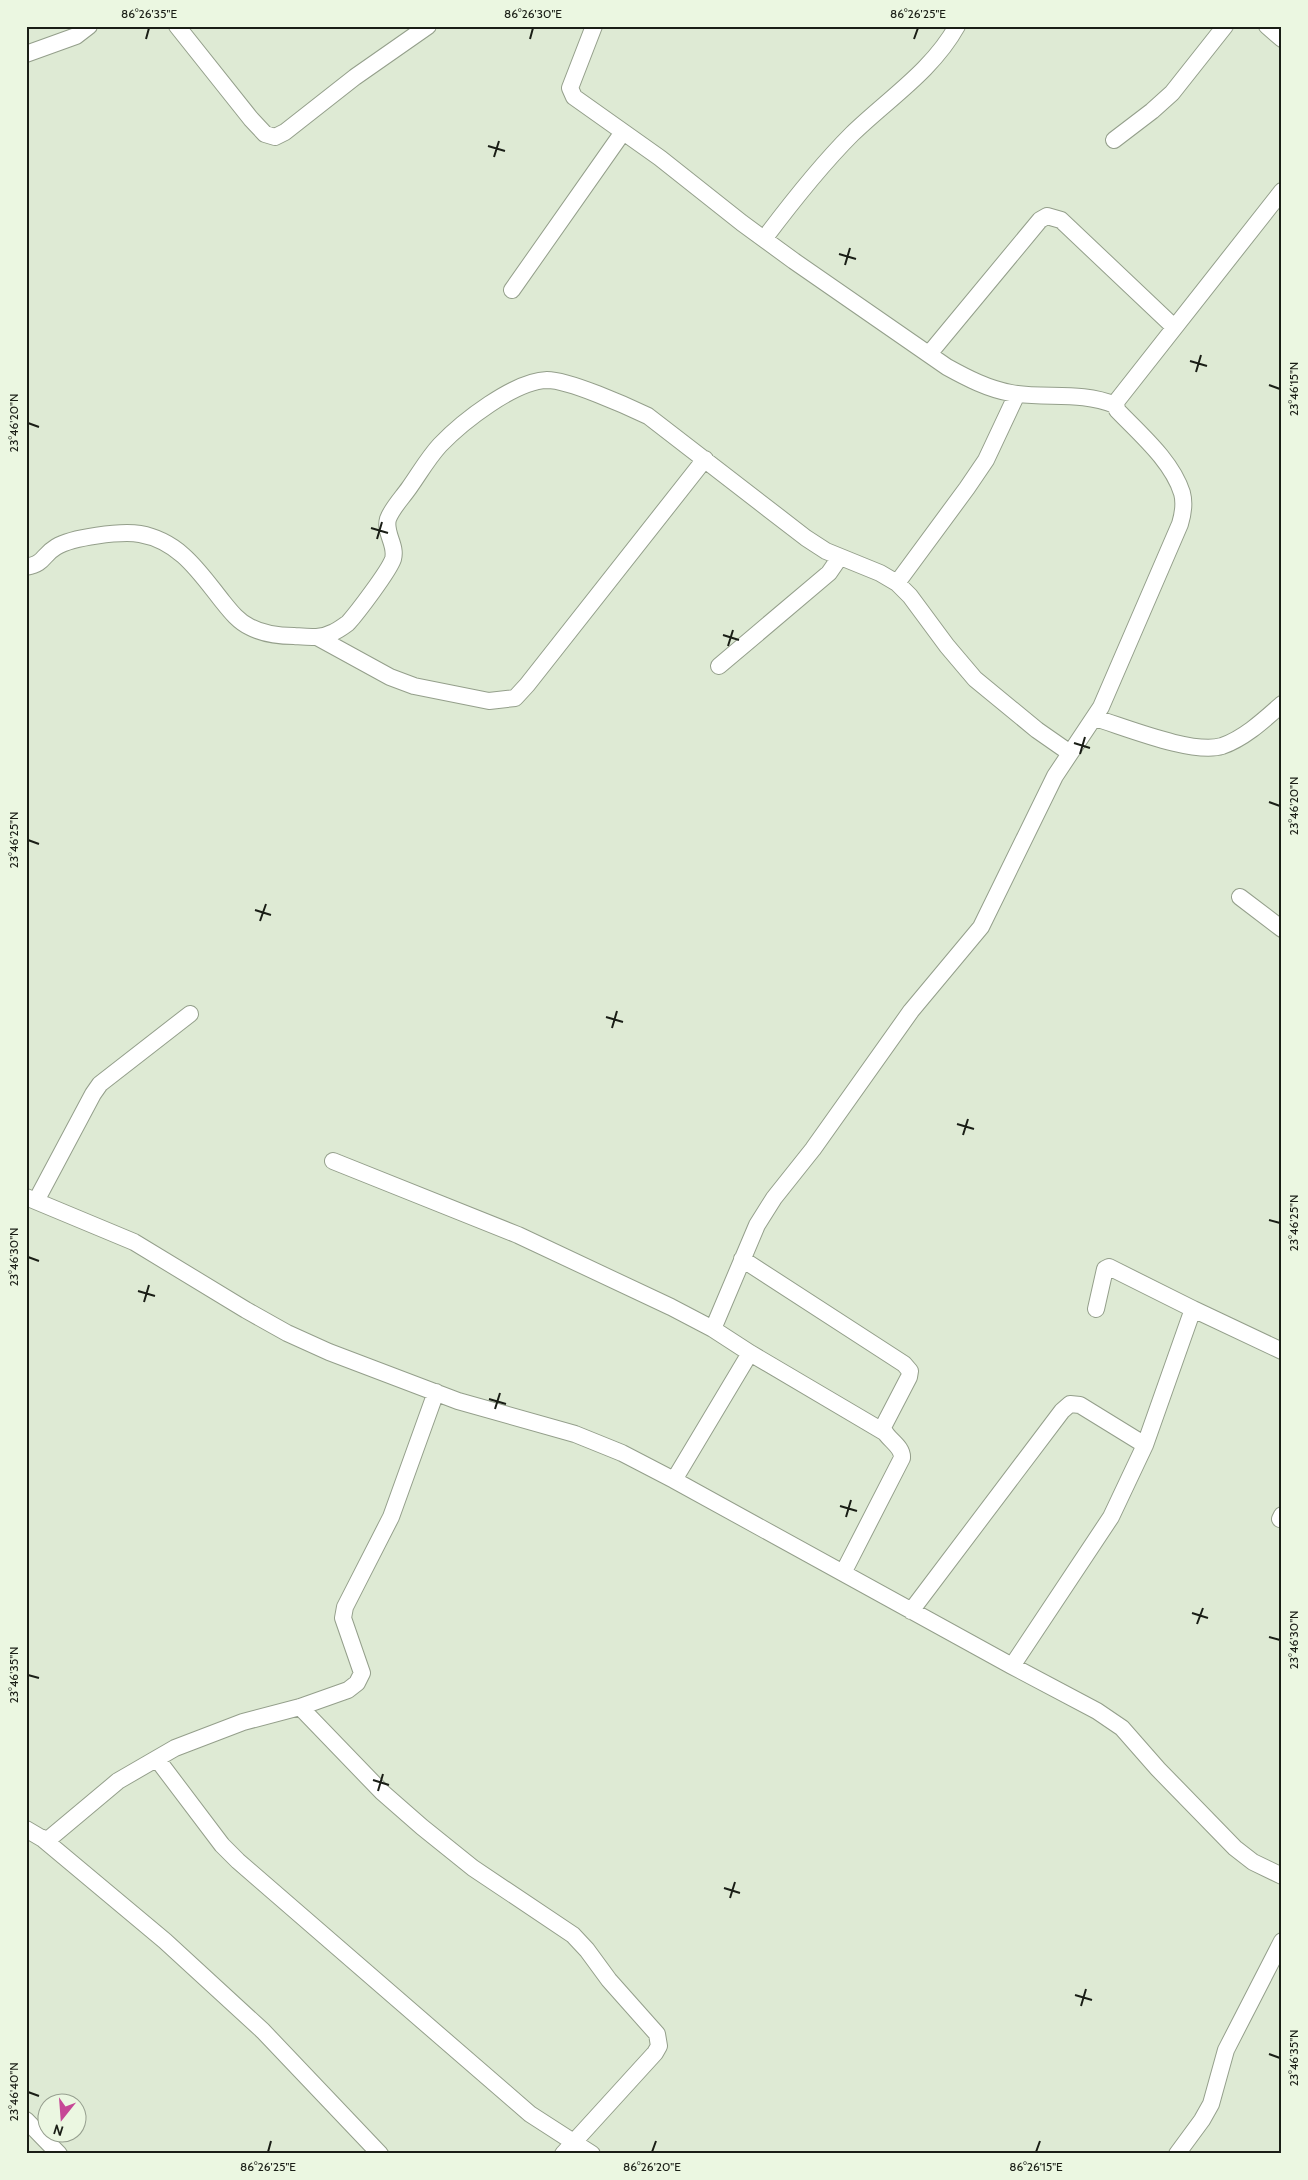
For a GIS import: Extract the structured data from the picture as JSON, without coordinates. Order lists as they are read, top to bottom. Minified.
{"north":"bottom","coordinates":["86°26'35\"E","86°26'30\"E","86°26'25\"E","23°46'15\"N","23°46'20\"N","23°46'25\"N","23°46'30\"N","23°46'35\"N","23°46'40\"N","86°26'20\"E","86°26'15\"E"]}
